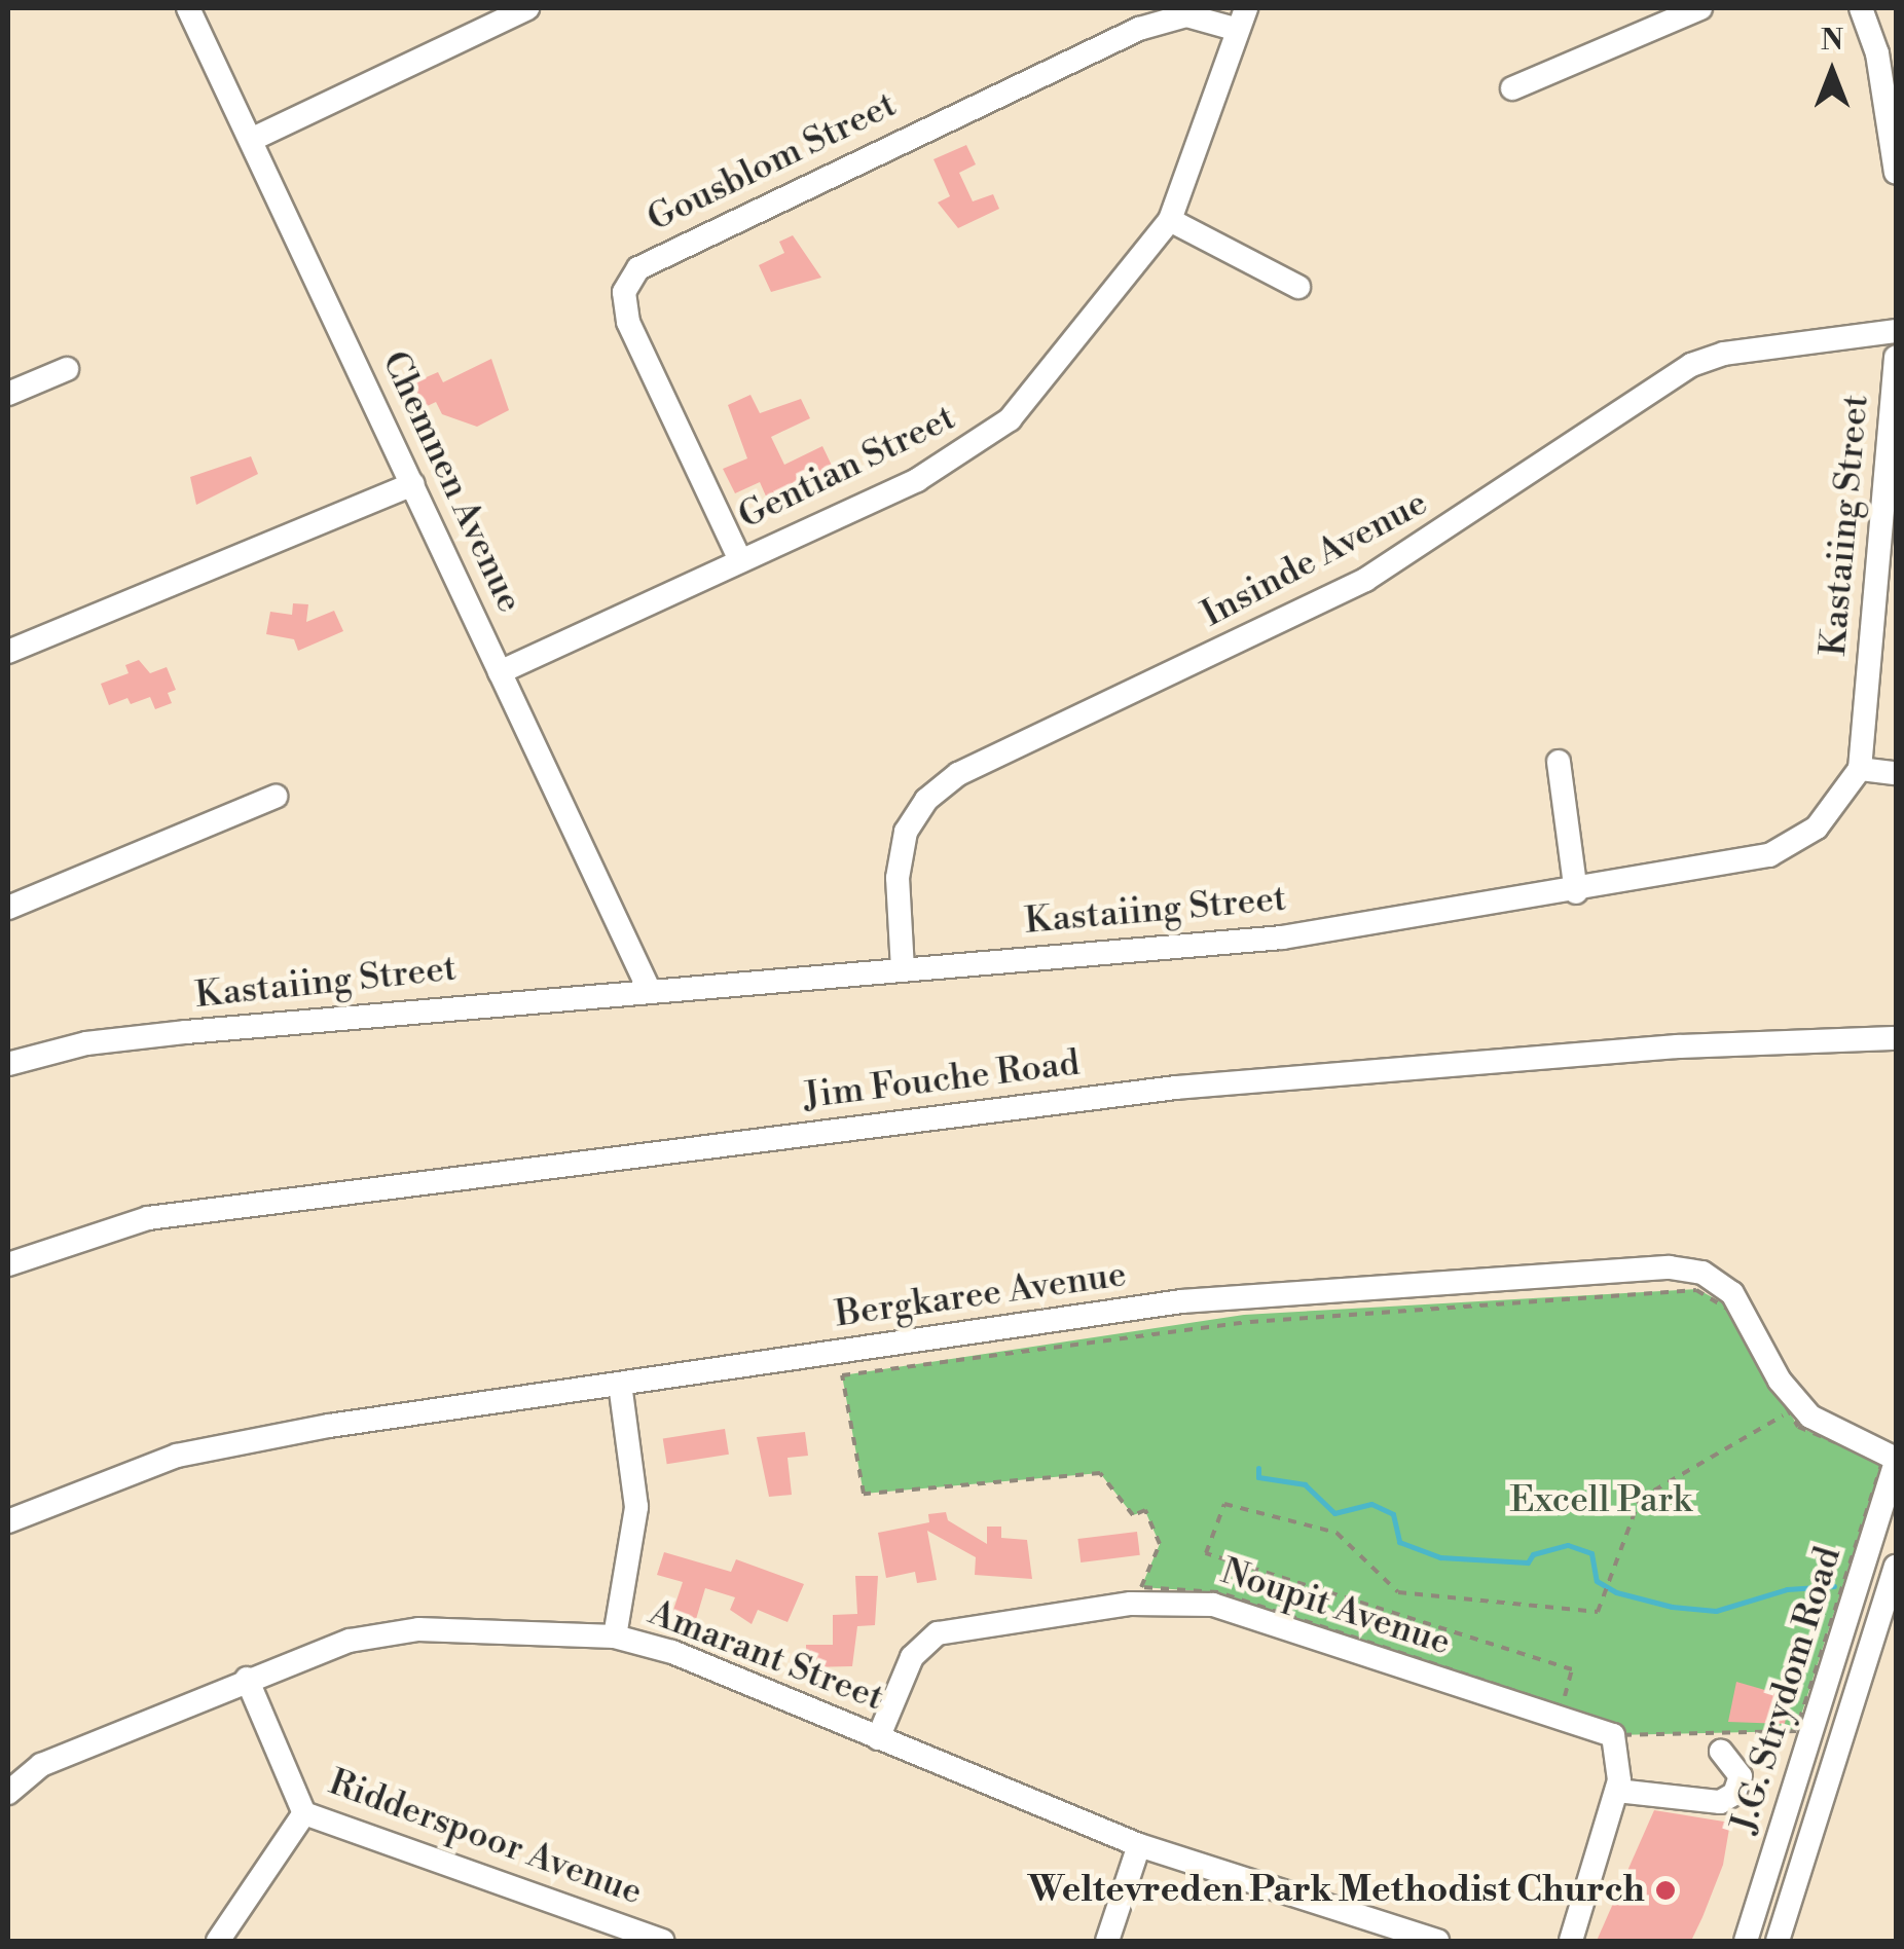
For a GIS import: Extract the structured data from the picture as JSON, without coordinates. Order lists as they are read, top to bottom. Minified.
{"streets":{"street":["Gousblom Street","Gentian Street","Chemnen Avenue","Kastaiing Street","Insinde Avenue","Jim Fouche Road","Bergkaree Avenue","Noupit Avenue","Amarant Street","J.G. Strydom Road","Ridderspoor Avenue"]},"crossings":[["Gousblom Street","Gentian Street"],["Gentian Street","Chemnen Avenue"],["Chemnen Avenue","Kastaiing Street"],["Kastaiing Street","Insinde Avenue"],["Bergkaree Avenue","J.G. Strydom Road"],["Noupit Avenue","Amarant Street"],["Amarant Street","Ridderspoor Avenue"]],"parks":["Excell Park"],"places":["Weltevreden Park Methodist Church"],"north":"top"}
